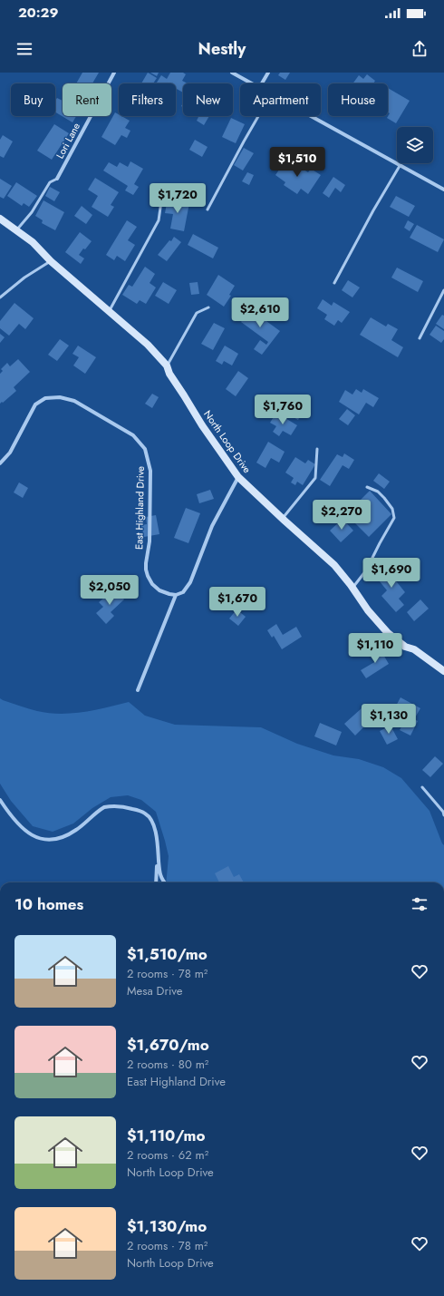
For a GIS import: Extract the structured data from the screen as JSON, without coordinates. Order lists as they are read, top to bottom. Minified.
{"streets":{"street":["Lori Lane","North Loop Drive","East Highland Drive"]},"page":{"status":"20:29","header":"Nestly","chip":["Buy","Rent","Filters","New","Apartment","House"],"price":["$1,510","$1,720","$2,610","$1,760","$2,270","$1,690","$2,050","$1,670","$1,110","$1,130"],"heading":"10 homes","list":[{"name":"$1,510/mo","note":"2 rooms · 78 m² · Mesa Drive"},{"name":"$1,670/mo","note":"2 rooms · 80 m² · East Highland Drive"},{"name":"$1,110/mo","note":"2 rooms · 62 m² · North Loop Drive"},{"name":"$1,130/mo","note":"2 rooms · 78 m² · North Loop Drive"}]}}
